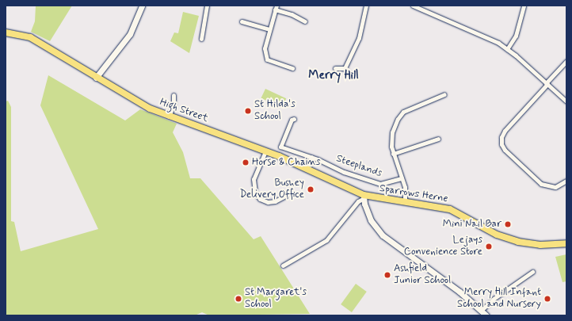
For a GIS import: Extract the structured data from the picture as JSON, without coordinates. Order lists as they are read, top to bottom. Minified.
{"streets":{"main road":["High Street","Sparrows Herne"],"street":["Steeplands"]},"crossings":[["High Street","Sparrows Herne"]],"districts":["Merry Hill"],"places":["St Hilda's School","Horse & Chains","Bushey Delivery Office","Mini Nail Bar","Lejays Convenience Store","Ashfield Junior School","St Margaret's School","Merry Hill Infant School and Nursery"]}
